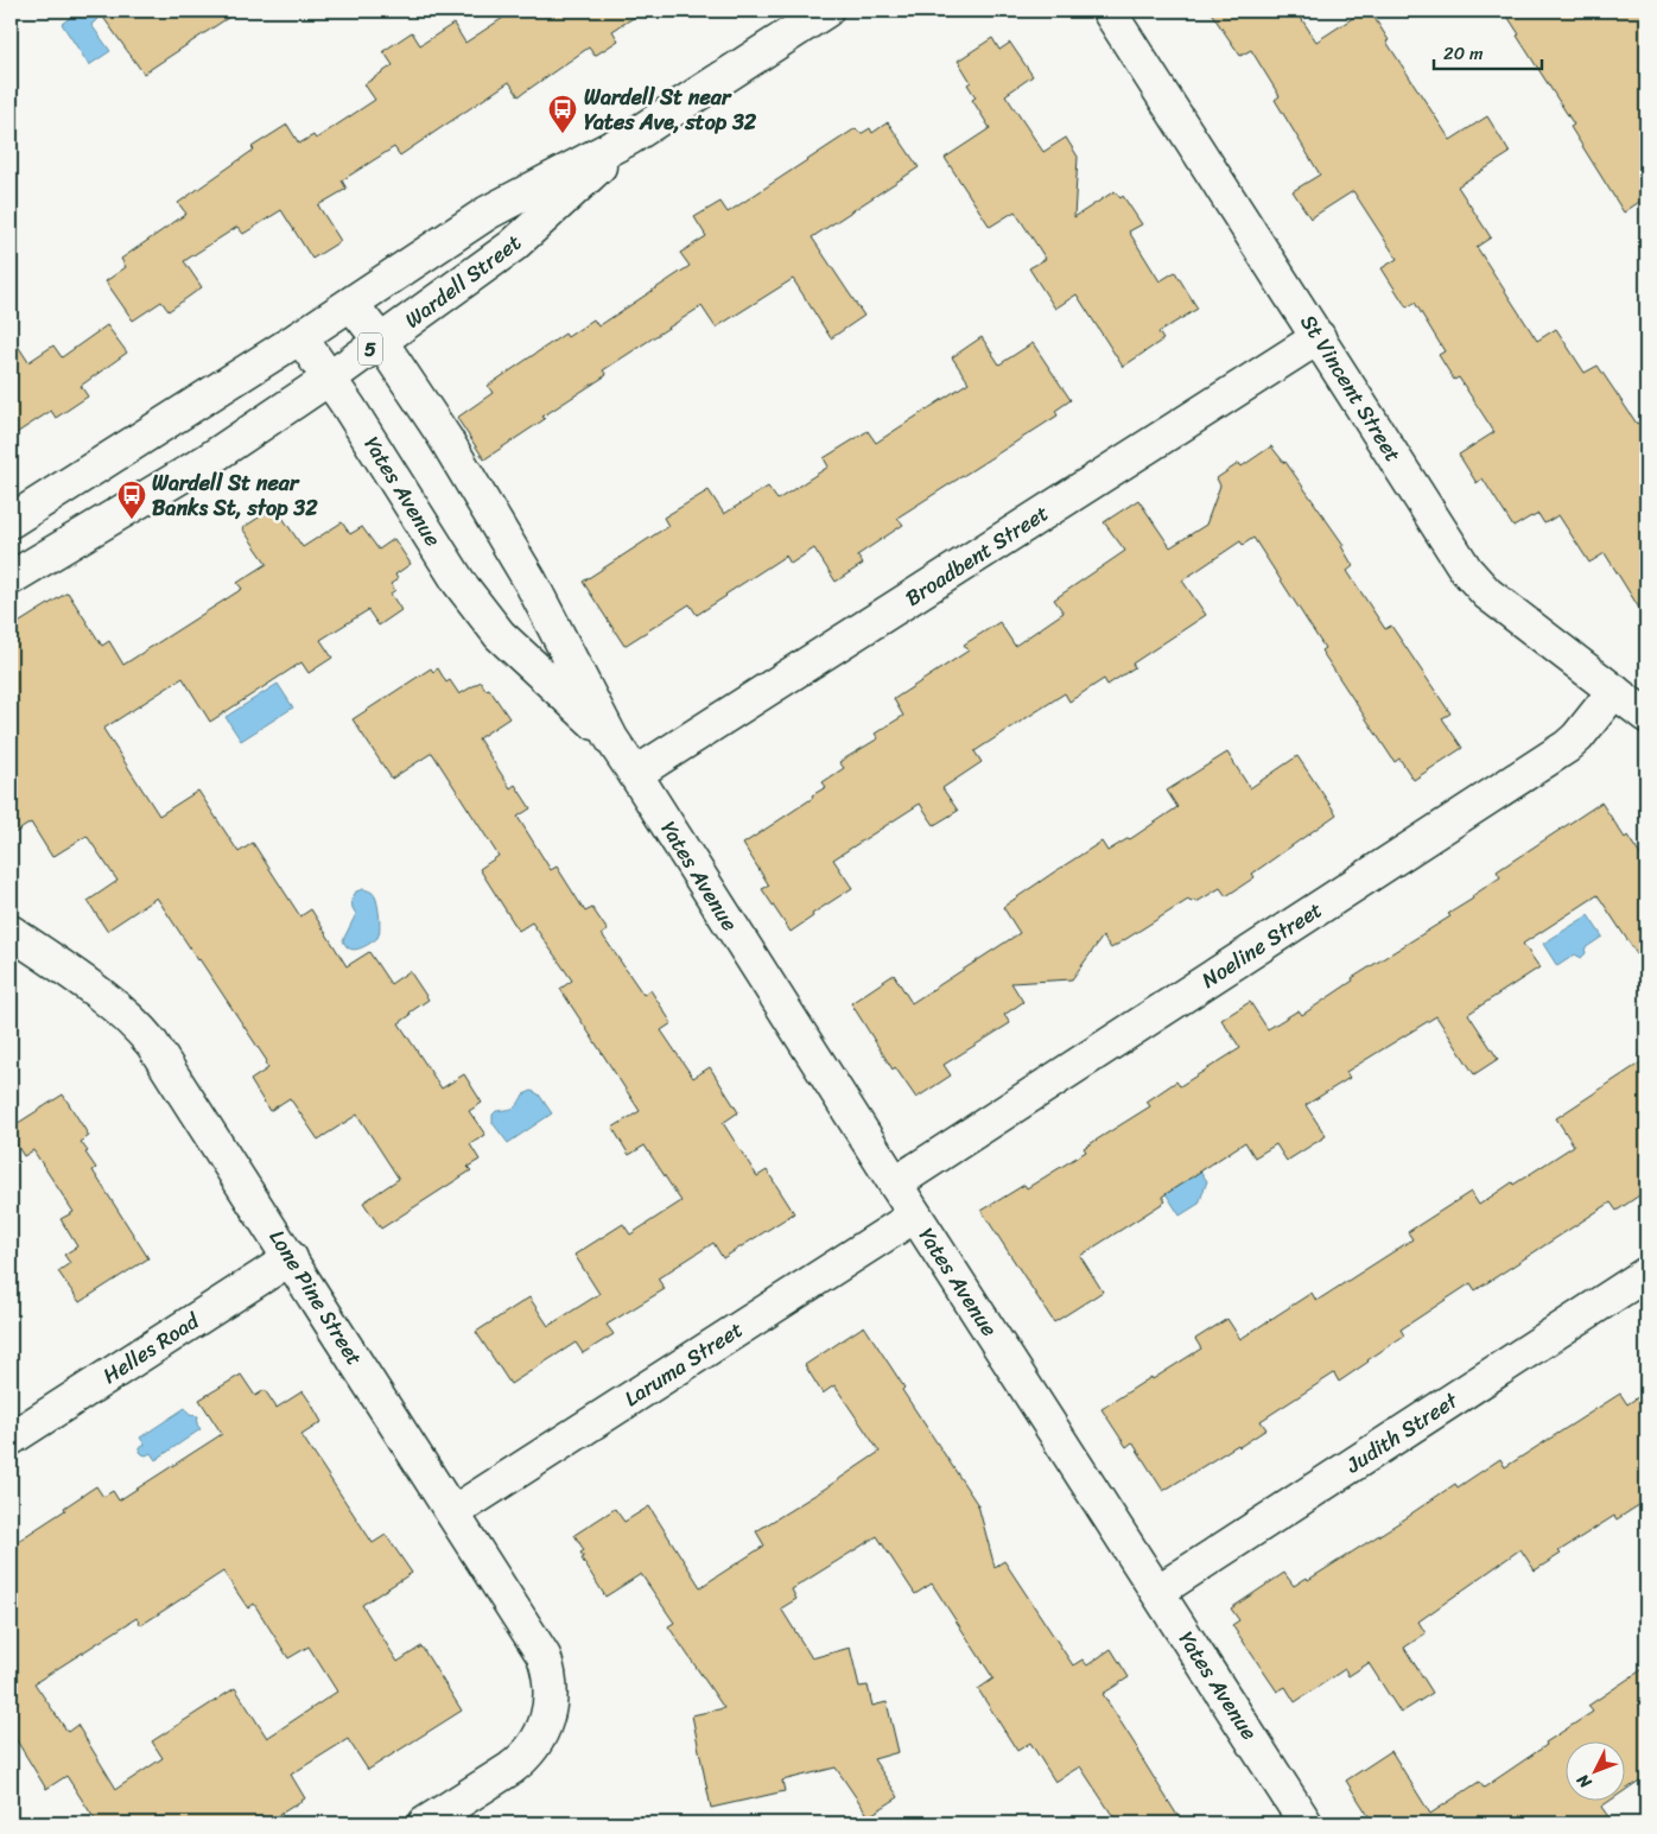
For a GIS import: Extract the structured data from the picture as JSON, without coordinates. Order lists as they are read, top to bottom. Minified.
{"streets":{"main road":["Wardell Street","5","St Vincent Street","Yates Avenue","Broadbent Street","Noeline Street","Lone Pine Street","Helles Road","Laruma Street","Judith Street"]},"crossings":[["Wardell Street","Yates Avenue"],["St Vincent Street","Broadbent Street"],["St Vincent Street","Noeline Street"],["Yates Avenue","Broadbent Street"],["Yates Avenue","Noeline Street"],["Yates Avenue","Laruma Street"],["Yates Avenue","Judith Street"],["Lone Pine Street","Helles Road"],["Lone Pine Street","Laruma Street"]],"places":{"bus stop":["Wardell St near Yates Ave, stop 32","Wardell St near Banks St, stop 32"]},"scale_bar":"20 m","north":"bottom left"}
